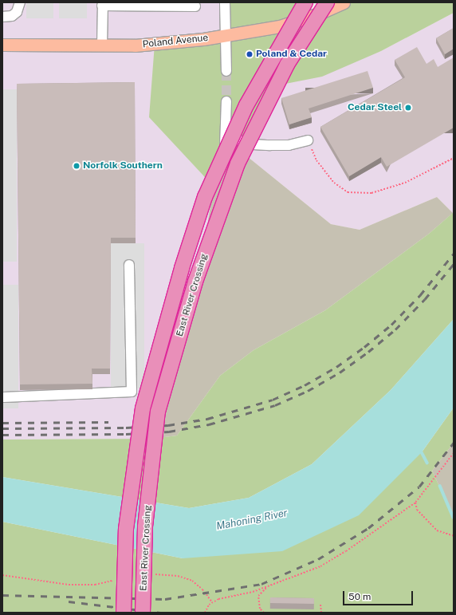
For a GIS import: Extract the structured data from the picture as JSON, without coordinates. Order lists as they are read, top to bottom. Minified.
{"streets":{"highway":["East River Crossing"],"main road":["Poland Avenue"]},"water":["Mahoning River"],"places":["Poland & Cedar","Cedar Steel","Norfolk Southern"],"scale_bar":"50 m"}
